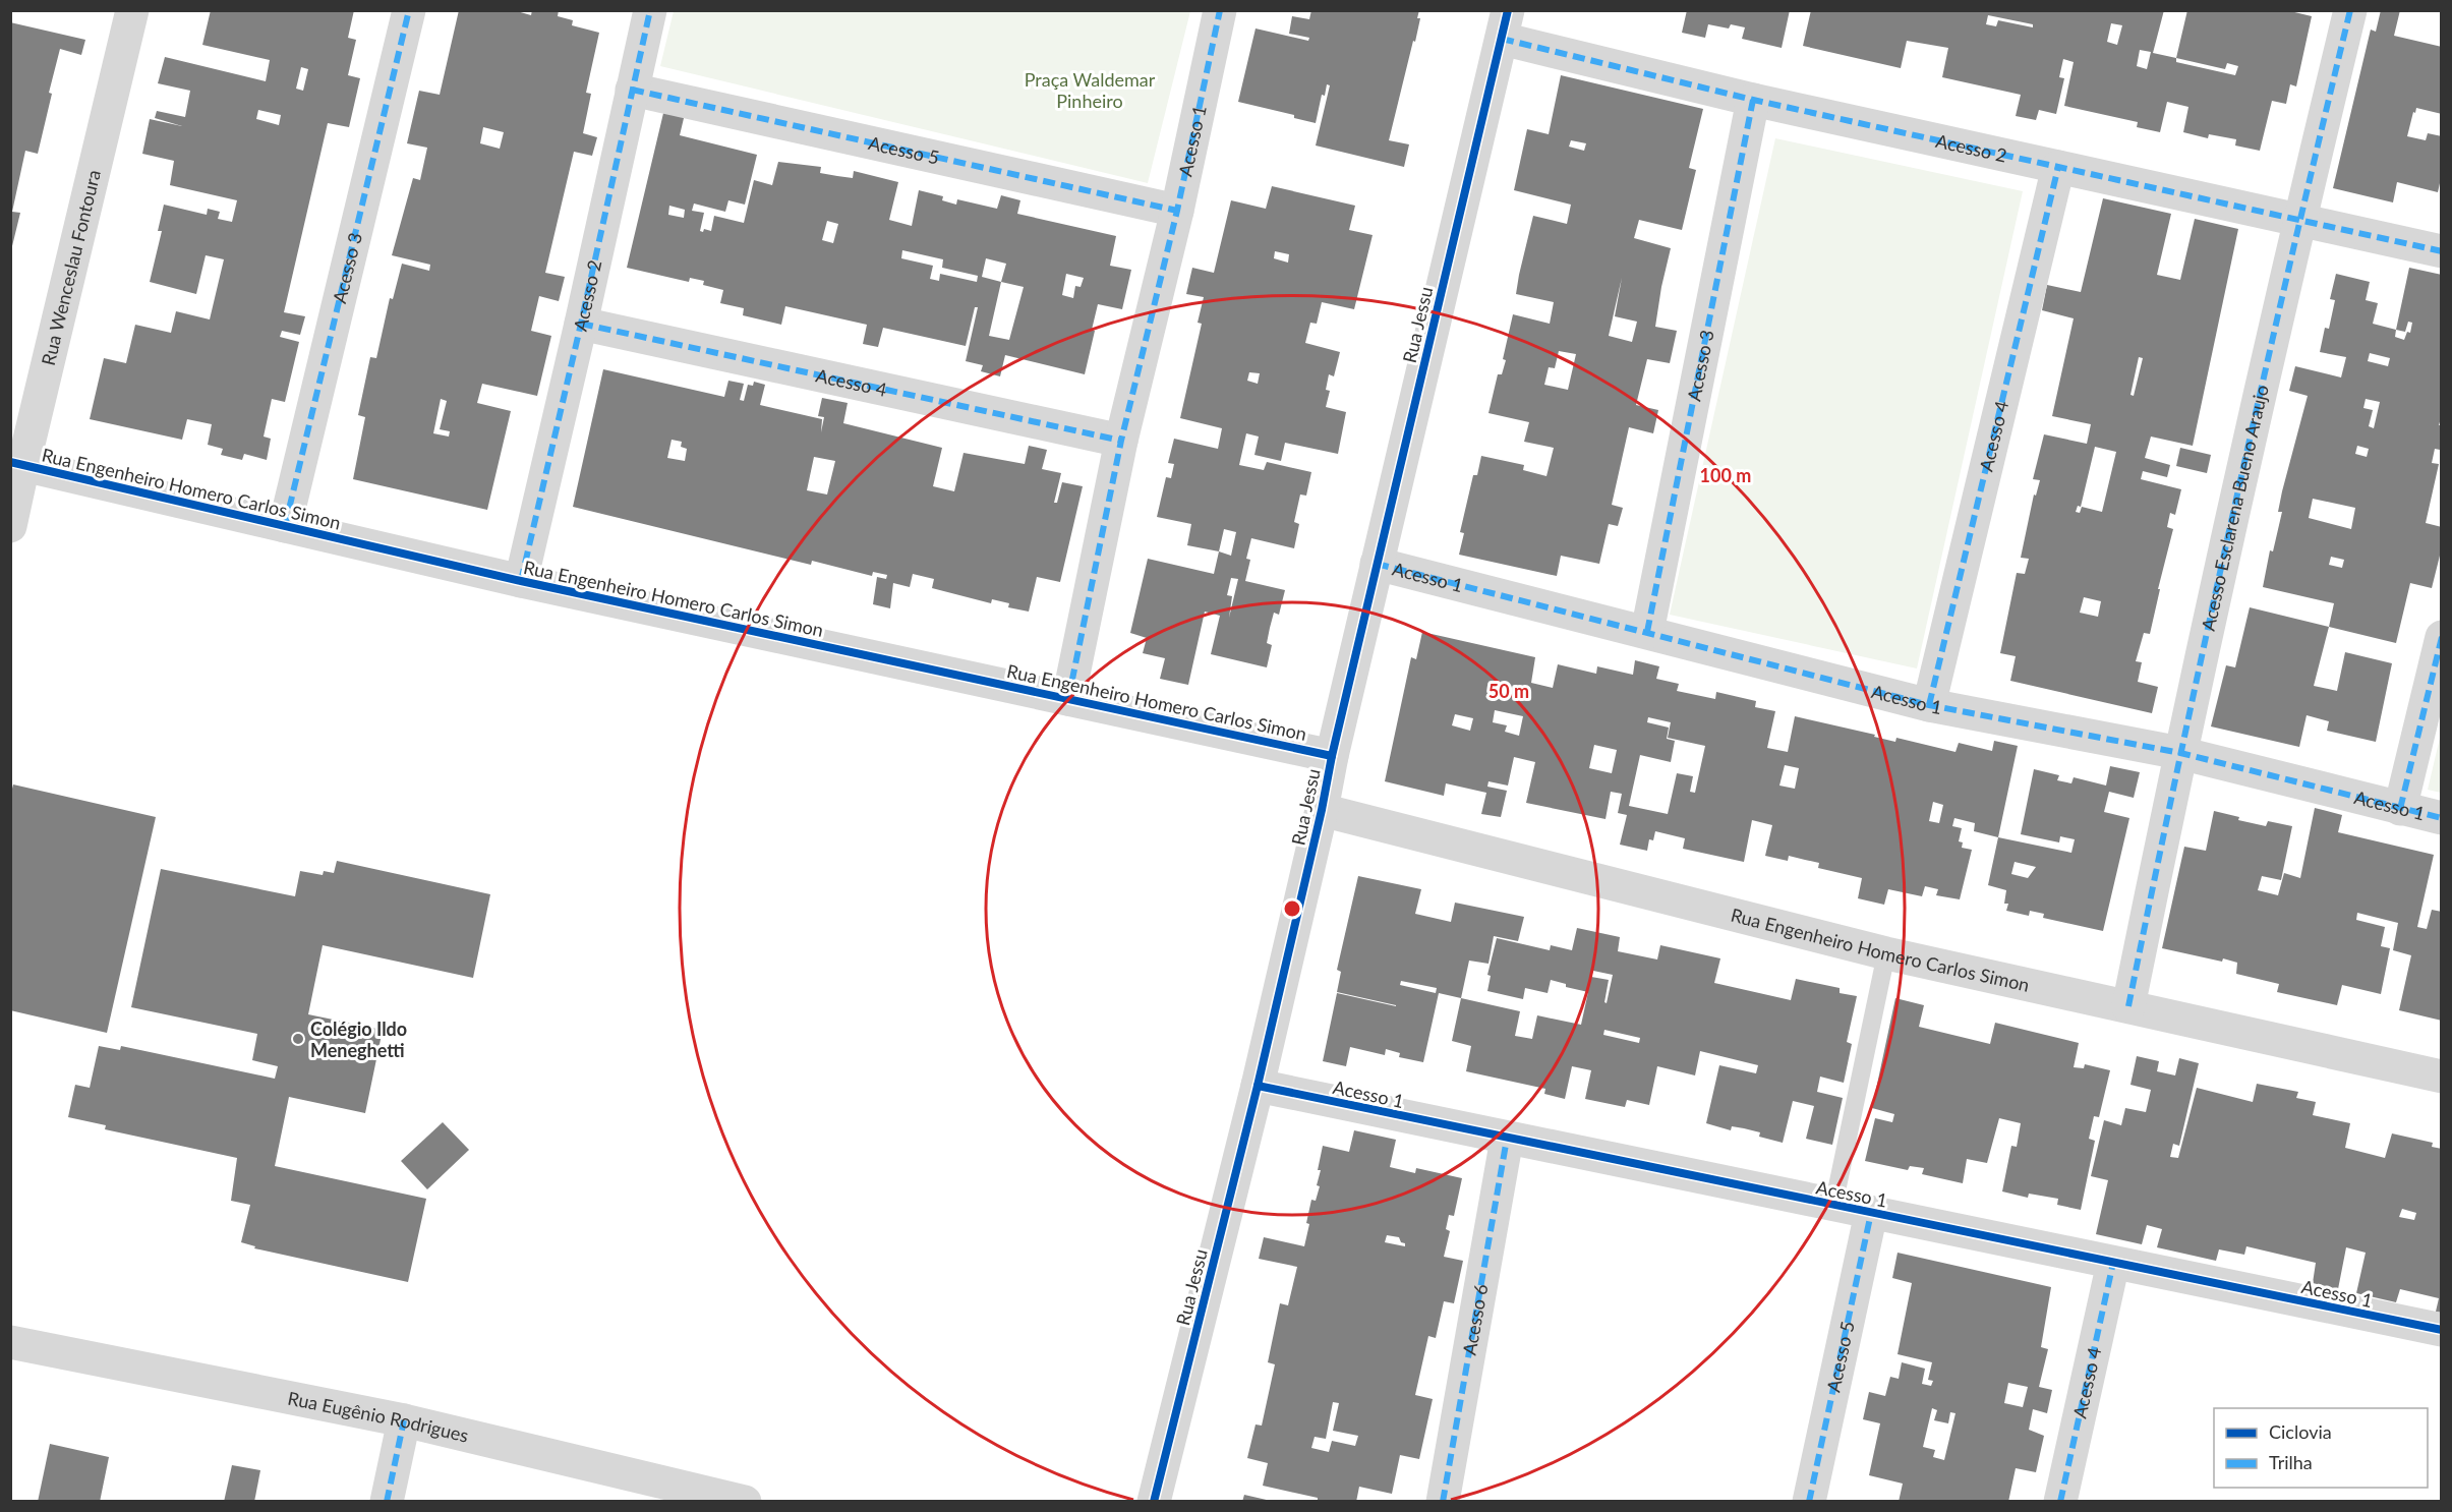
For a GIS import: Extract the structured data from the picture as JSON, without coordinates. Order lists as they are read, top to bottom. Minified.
{"streets":{"street":["Acesso 1","Acesso 2","Acesso 5","Rua Wenceslau Fontoura","Acesso 3","Rua Jessu","Acesso 4","Rua Engenheiro Homero Carlos Simon","Acesso Esclarena Bueno Araujo","Acesso 6","Rua Eugênio Rodrigues"]},"crossings":[["Acesso 1","Acesso 5"],["Acesso 1","Acesso 3"],["Acesso 1","Rua Jessu"],["Acesso 1","Acesso 4"],["Acesso 1","Rua Engenheiro Homero Carlos Simon"],["Acesso 1","Acesso Esclarena Bueno Araujo"],["Acesso 1","Acesso 6"],["Acesso 2","Acesso 5"],["Acesso 2","Acesso 3"],["Acesso 2","Rua Jessu"],["Acesso 2","Acesso 4"],["Acesso 2","Rua Engenheiro Homero Carlos Simon"],["Acesso 2","Acesso Esclarena Bueno Araujo"],["Rua Wenceslau Fontoura","Rua Engenheiro Homero Carlos Simon"],["Acesso 3","Rua Engenheiro Homero Carlos Simon"],["Rua Jessu","Rua Engenheiro Homero Carlos Simon"],["Rua Engenheiro Homero Carlos Simon","Acesso Esclarena Bueno Araujo"]],"parks":["Praça Waldemar Pinheiro"],"places":["Colégio Ildo Meneghetti"],"legend":["Ciclovia","Trilha"],"rings":["100 m","50 m"]}
